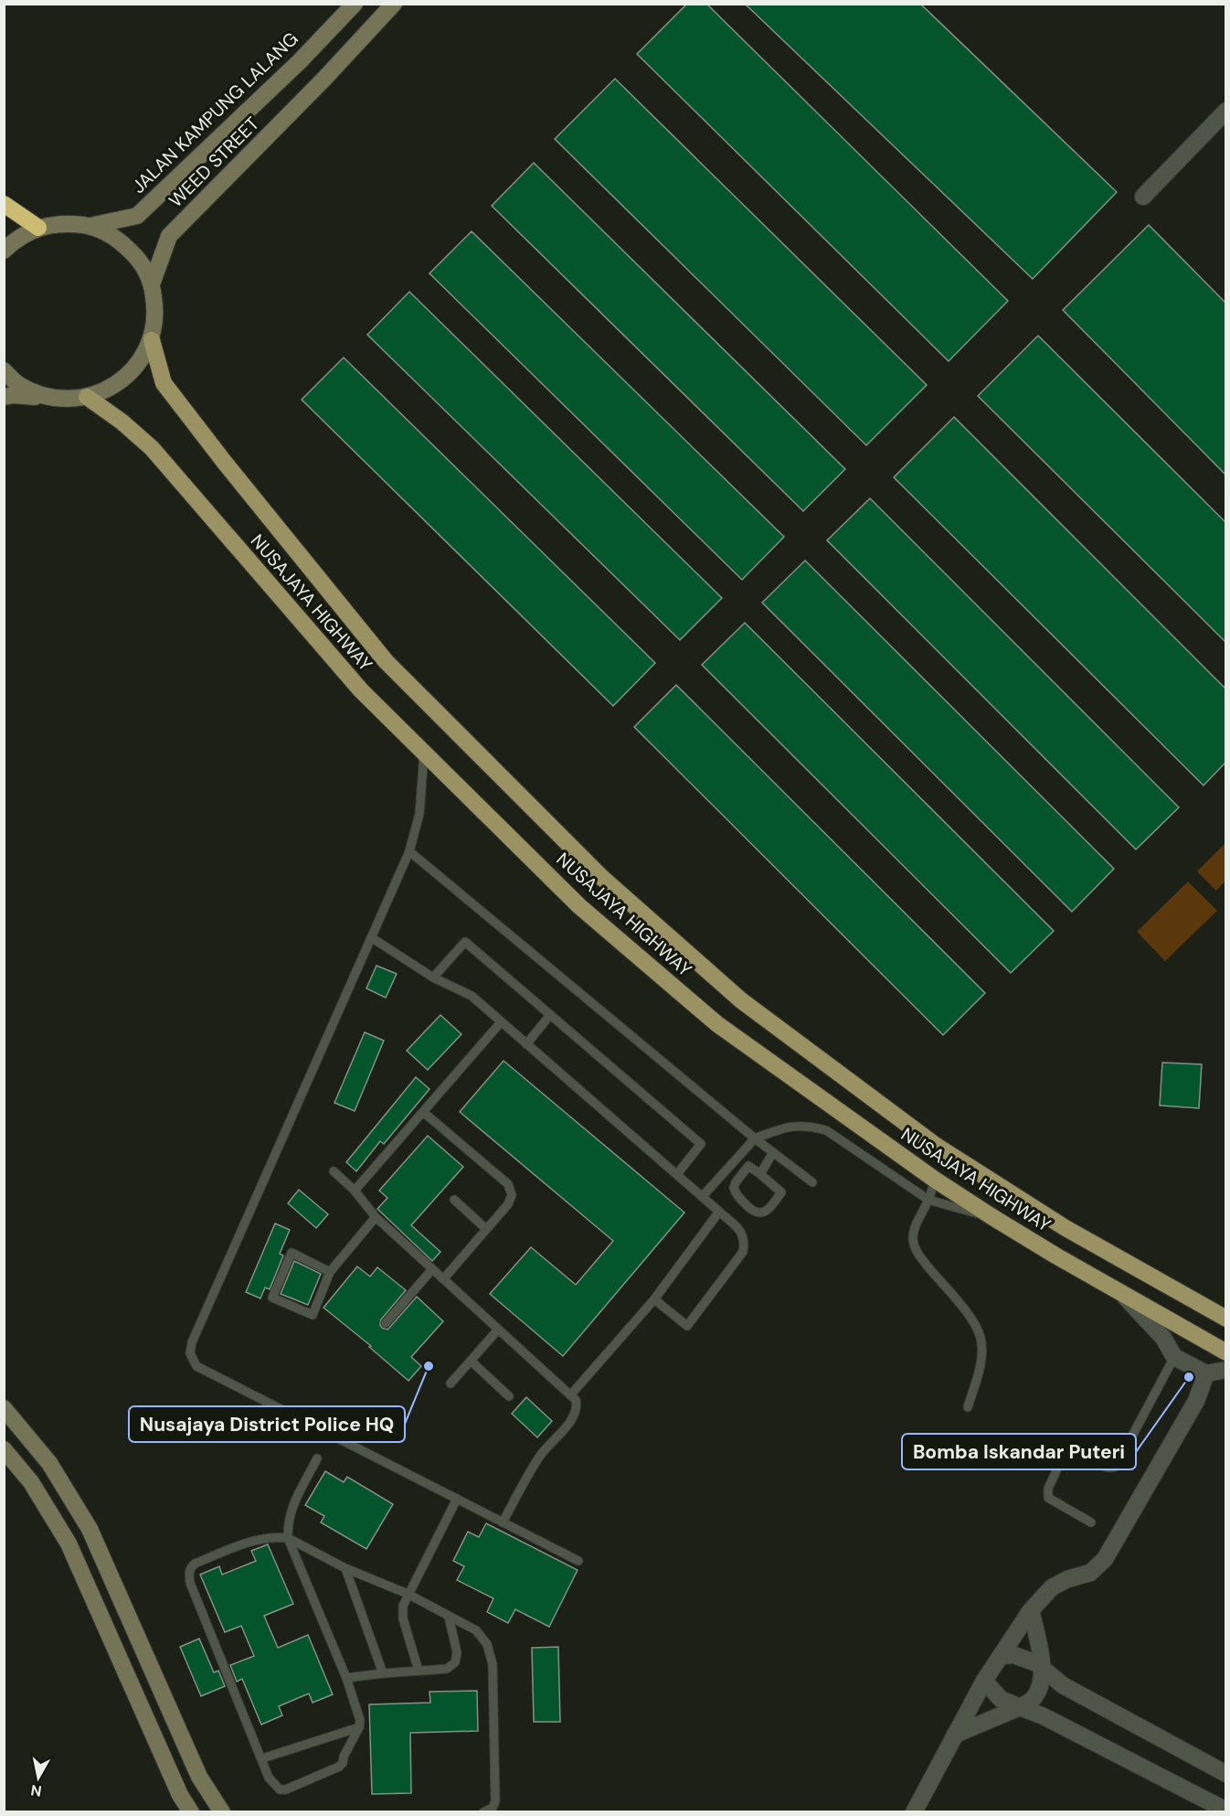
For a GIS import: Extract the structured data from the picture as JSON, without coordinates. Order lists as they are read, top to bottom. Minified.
{"streets":{"main road":["JALAN KAMPUNG LALANG","NUSAJAYA HIGHWAY"]},"places":["Nusajaya District Police HQ","Bomba Iskandar Puteri"],"north":"bottom"}
